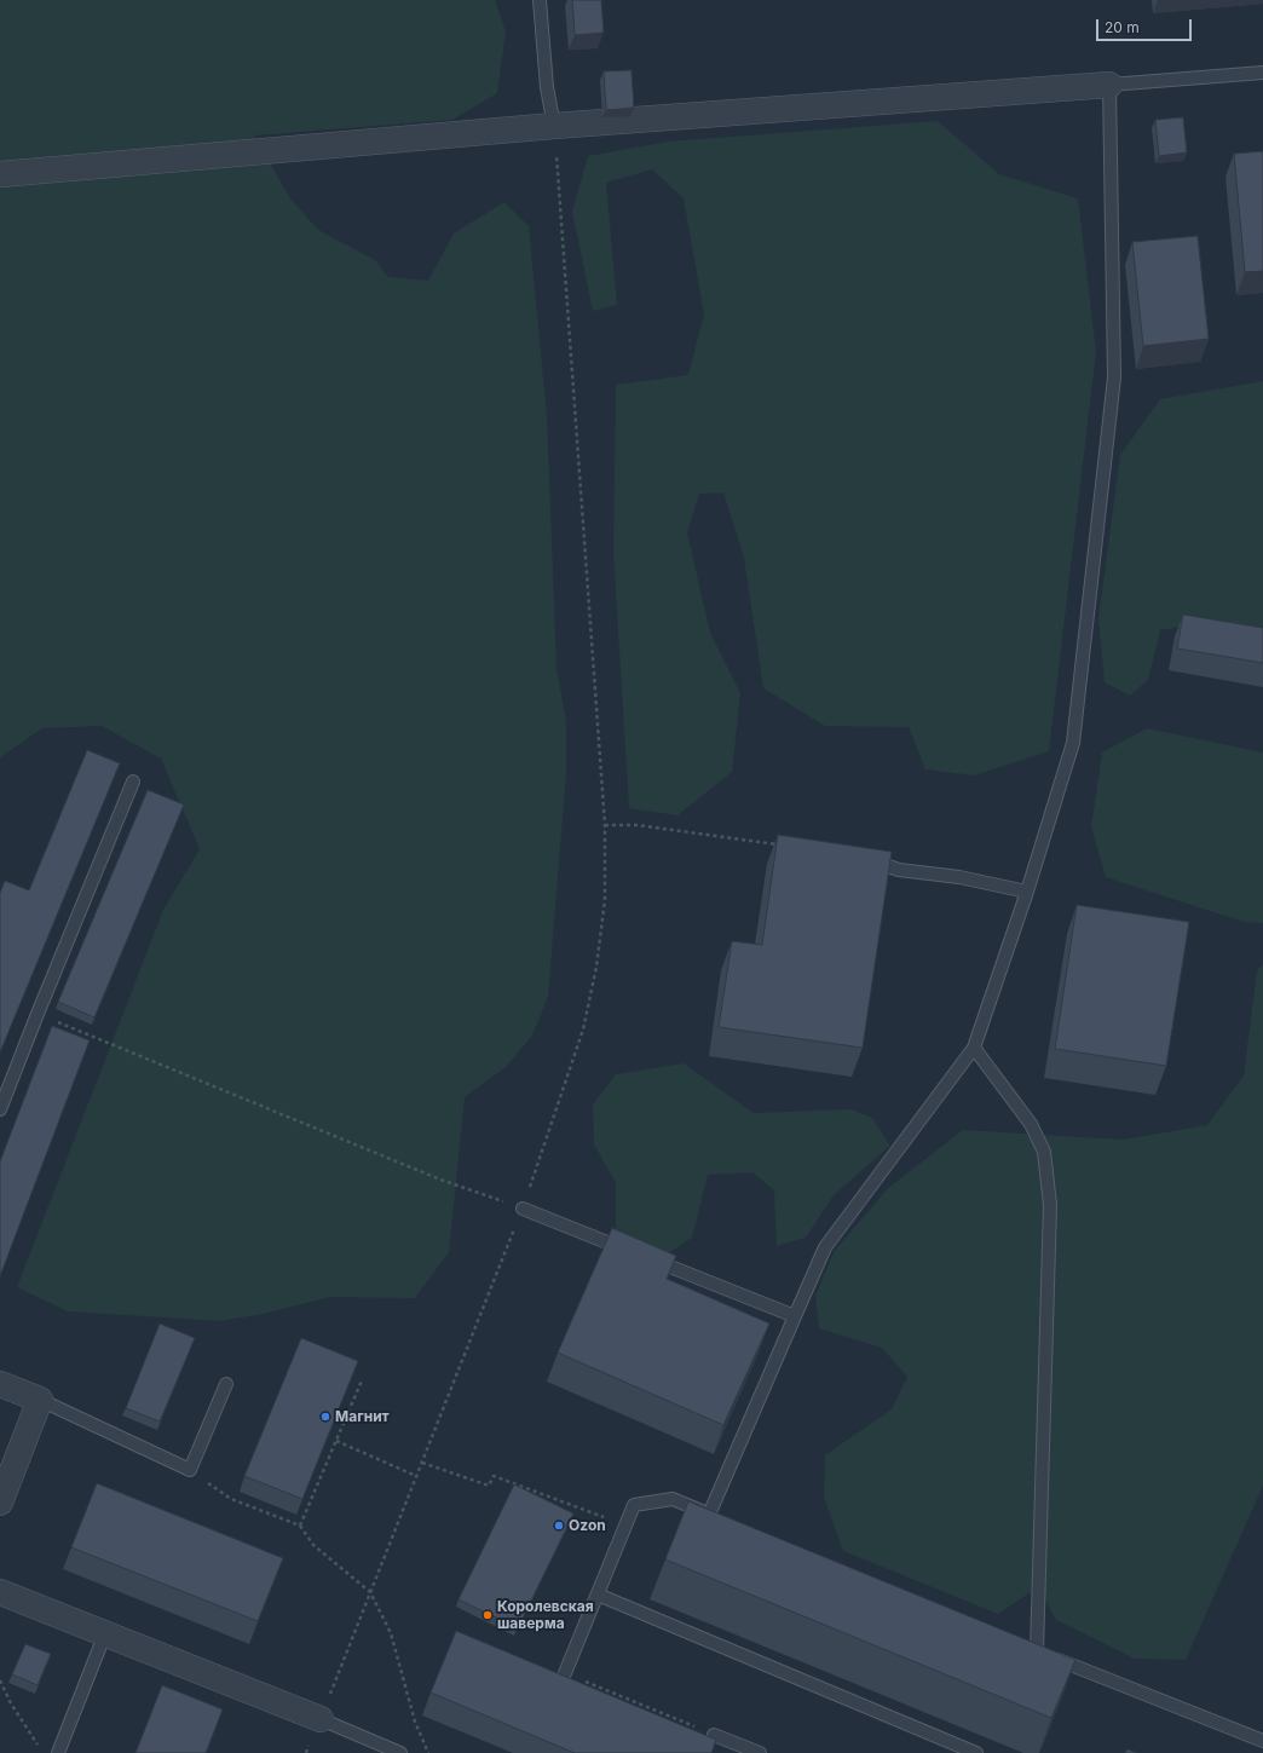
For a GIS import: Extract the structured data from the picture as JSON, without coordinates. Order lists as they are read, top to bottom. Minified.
{"places":["Магнит","Ozon","Королевская шаверма"],"scale_bar":"20 m"}
